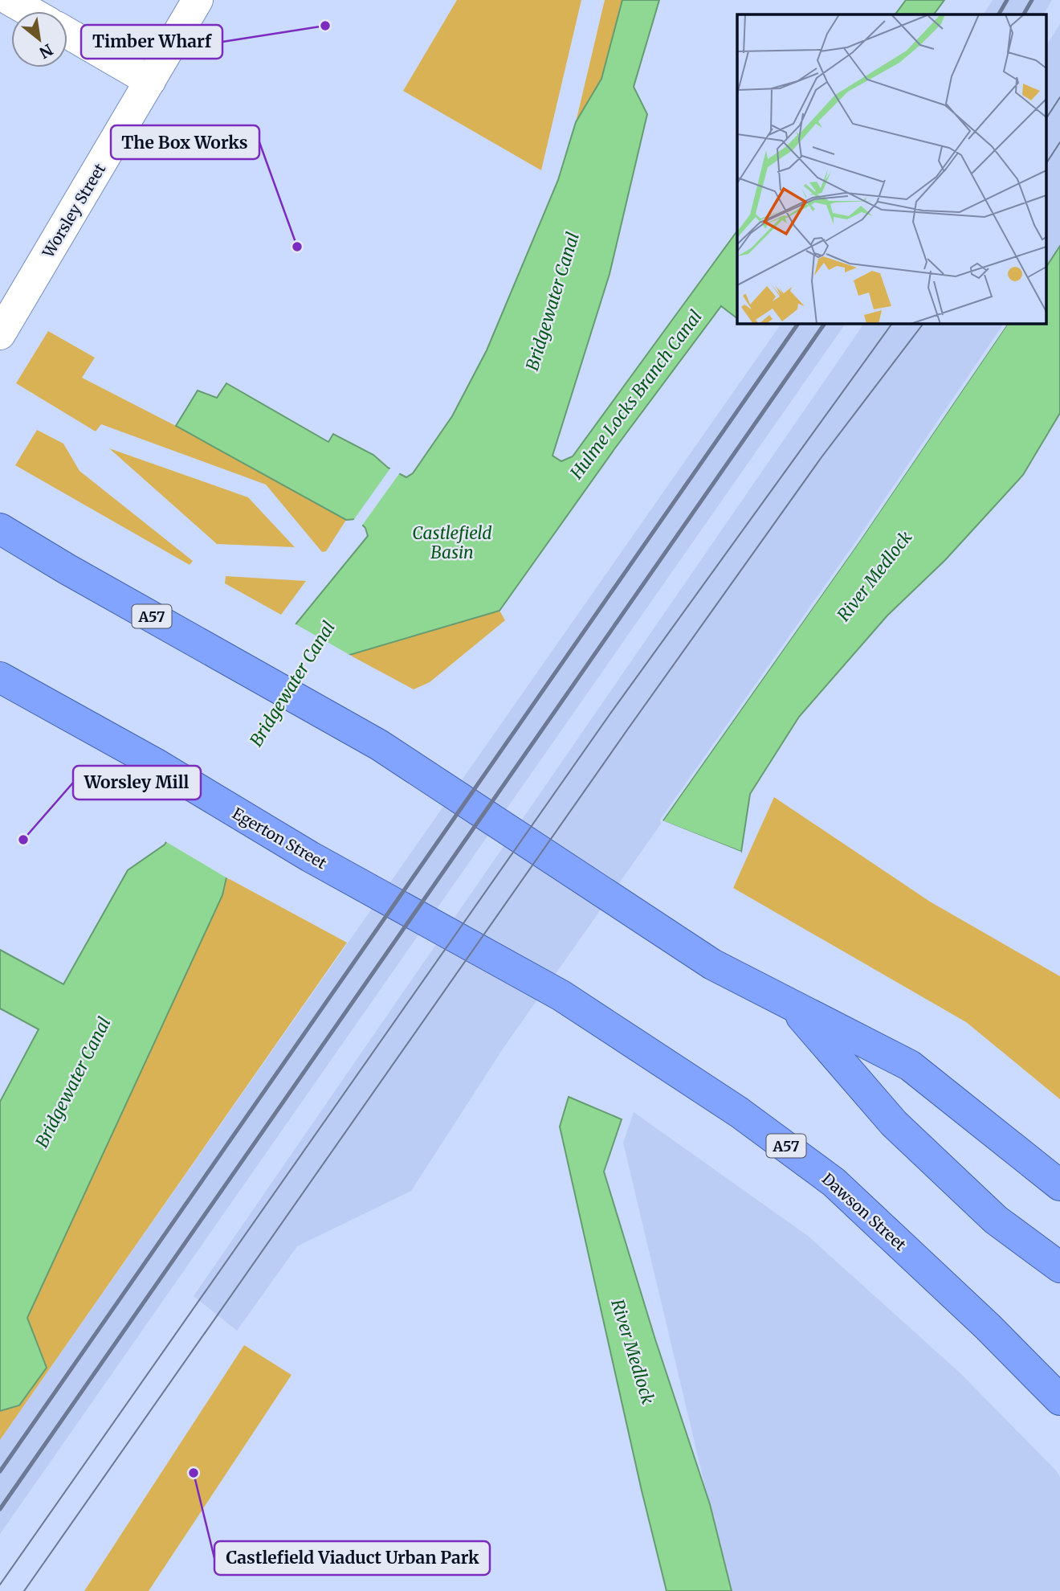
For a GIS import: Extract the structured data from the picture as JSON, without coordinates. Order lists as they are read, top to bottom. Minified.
{"streets":{"highway":["A57","Egerton Street","Dawson Street"],"street":["Worsley Street"]},"crossings":[["Egerton Street","Dawson Street"]],"water":["Bridgewater Canal","Hulme Locks Branch Canal","Castlefield Basin","River Medlock"],"places":["Timber Wharf","The Box Works","Worsley Mill","Castlefield Viaduct Urban Park"],"north":"bottom right"}
